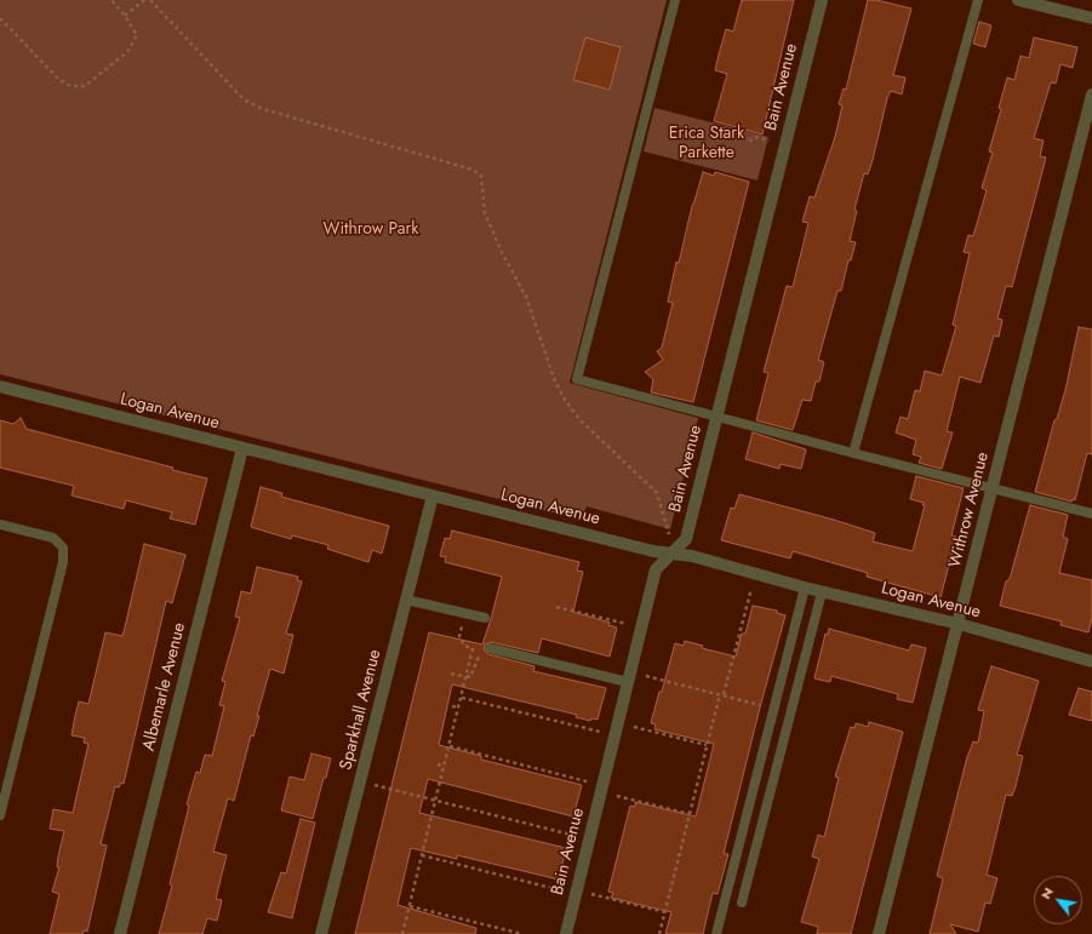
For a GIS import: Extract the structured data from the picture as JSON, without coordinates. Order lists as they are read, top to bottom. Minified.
{"streets":{"street":["Bain Avenue","Logan Avenue","Withrow Avenue","Albemarle Avenue","Sparkhall Avenue"]},"crossings":[["Bain Avenue","Logan Avenue"],["Logan Avenue","Withrow Avenue"],["Logan Avenue","Albemarle Avenue"],["Logan Avenue","Sparkhall Avenue"]],"parks":["Erica Stark Parkette","Withrow Park"],"north":"top left"}
